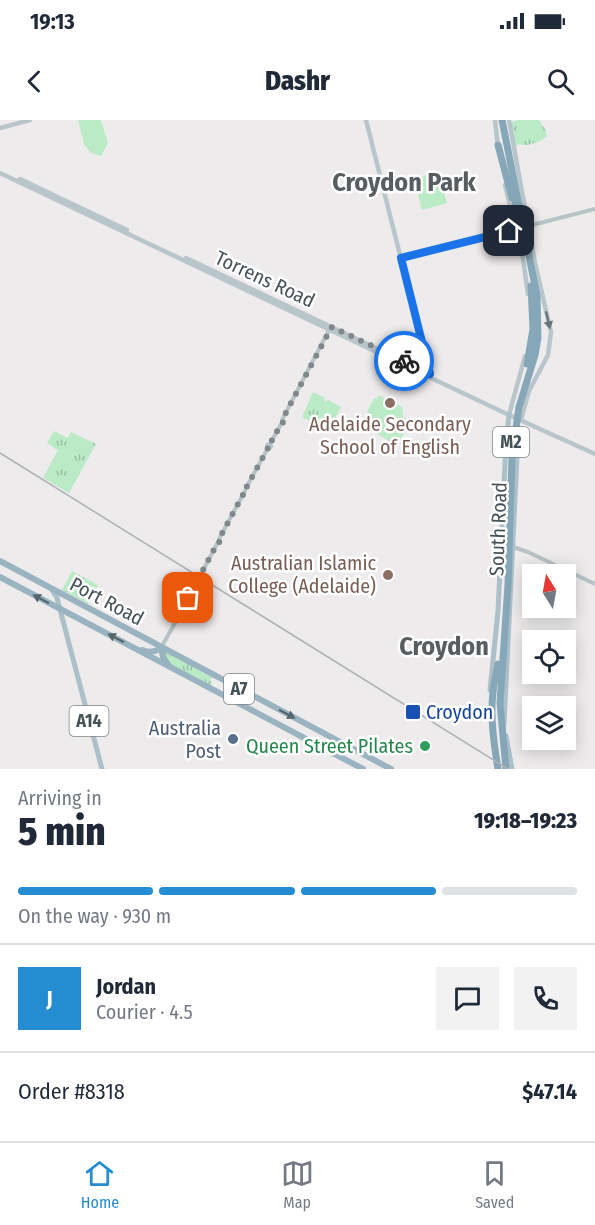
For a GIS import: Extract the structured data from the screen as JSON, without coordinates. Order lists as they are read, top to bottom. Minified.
{"streets":{"highway":["M2","Port Road","A7"],"main road":["Torrens Road","South Road","A14"]},"crossings":[["Torrens Road","South Road"],["M2","South Road"],["Port Road","A14"]],"districts":["Croydon Park","Croydon"],"places":{"other":["Adelaide Secondary School of English","Australian Islamic College (Adelaide)","Australia Post","Queen Street Pilates"],"transit":["Croydon"]},"north":"top","page":{"status":"19:13","header":"Dashr","heading":["5 min","Arriving in","19:18–19:23"],"panel":["Jordan","Courier · 4.5","Order #8318","$47.14"],"bar":"On the way · 930 m","round":"J","tabs":["Home","Map","Saved"]}}
